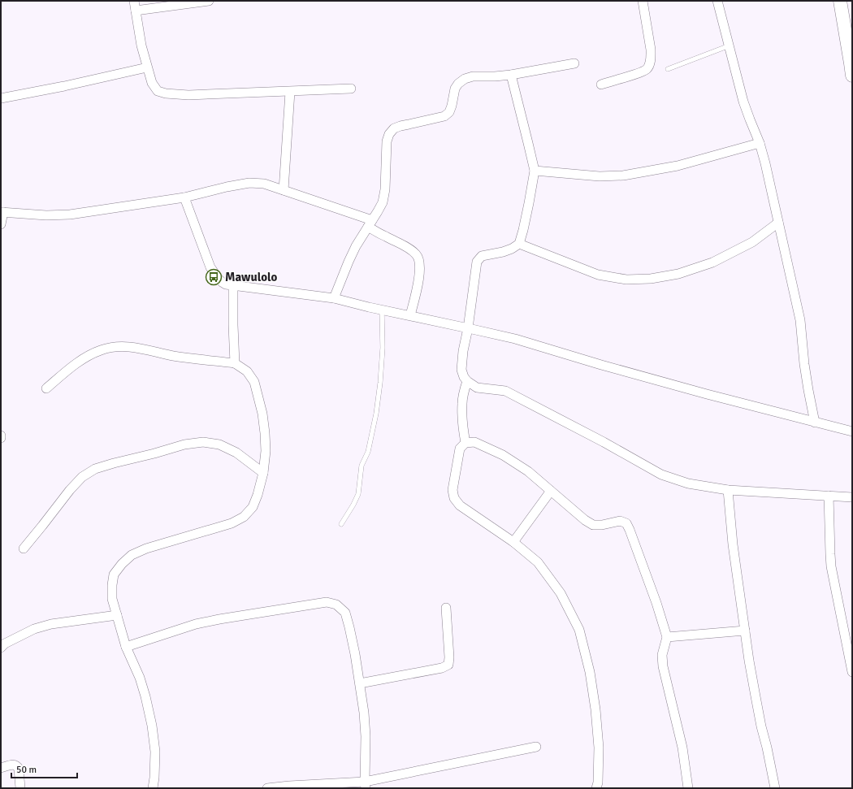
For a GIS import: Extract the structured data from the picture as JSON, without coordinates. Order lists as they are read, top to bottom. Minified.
{"places":{"bus stop":["Mawulolo"]},"scale_bar":"50 m"}
